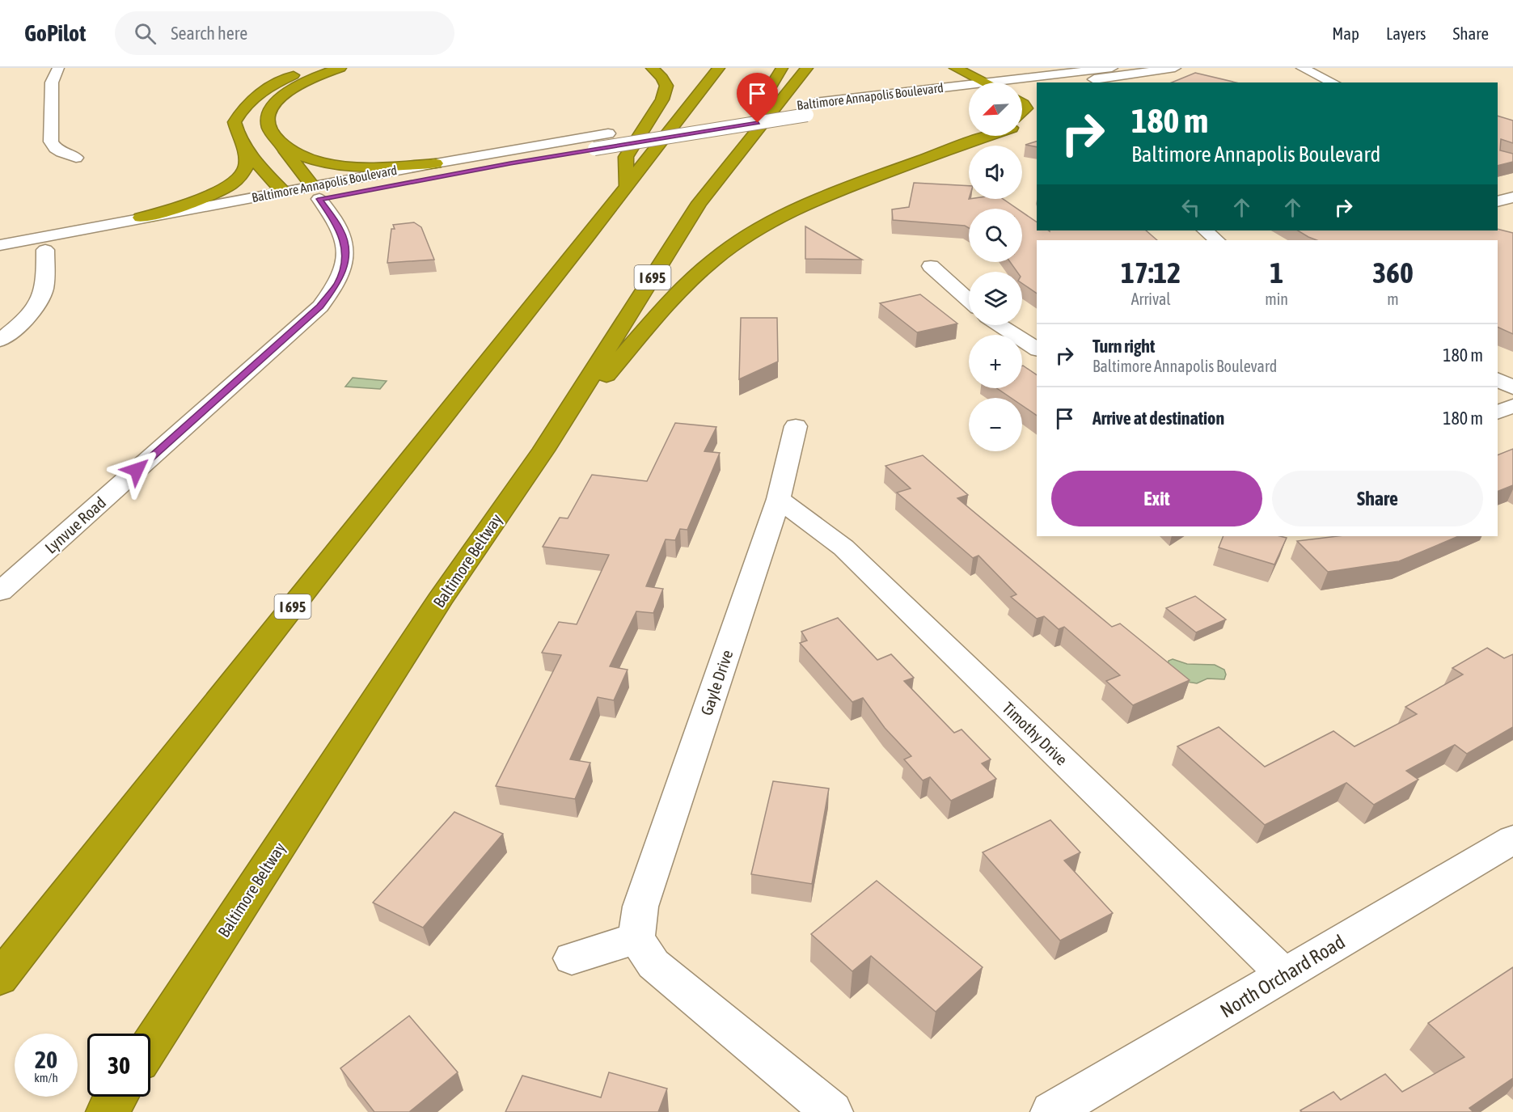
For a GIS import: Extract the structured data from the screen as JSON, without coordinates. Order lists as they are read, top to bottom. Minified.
{"streets":{"highway":["I 695","Baltimore Beltway"],"main road":["Baltimore Annapolis Boulevard","Lynvue Road","Gayle Drive","Timothy Drive","North Orchard Road"]},"crossings":[["Baltimore Annapolis Boulevard","Lynvue Road"],["Gayle Drive","Timothy Drive"],["Timothy Drive","North Orchard Road"]],"north":"bottom left","page":{"header":"GoPilot","search":"Search here","nav":["Map","Layers","Share"],"map_buttons":["+","−"],"turn":["180 m","Baltimore Annapolis Boulevard"],"eta":["17:12","Arrival","1","min","360","m"],"list":[{"name":"Turn right","note":"Baltimore Annapolis Boulevard","value":"180 m"},{"name":"Arrive at destination","value":"180 m"}],"buttons":["Exit","Share"],"speed":"20 km/h","limit":"30"}}
